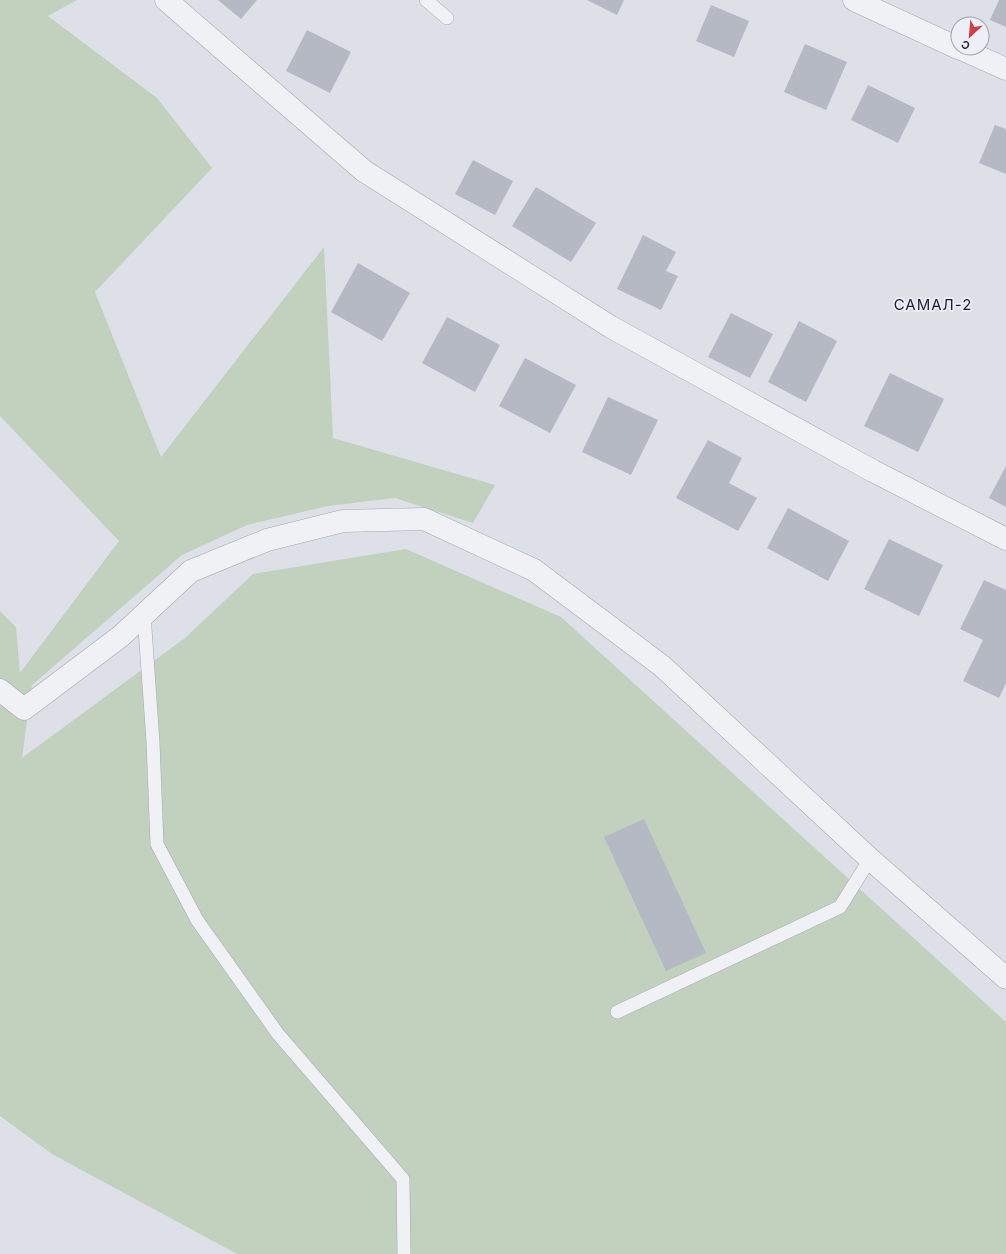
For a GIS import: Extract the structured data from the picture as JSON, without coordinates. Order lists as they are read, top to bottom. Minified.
{"districts":["САМАЛ-2"],"north":"bottom left"}
